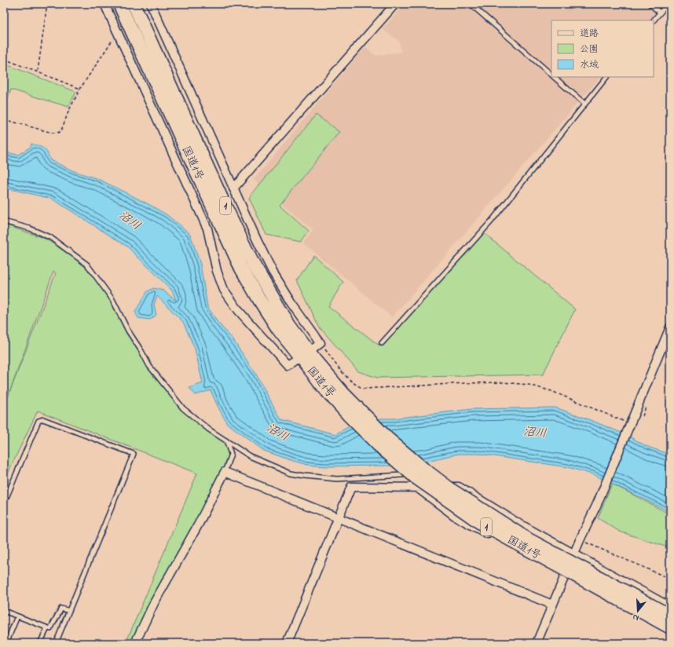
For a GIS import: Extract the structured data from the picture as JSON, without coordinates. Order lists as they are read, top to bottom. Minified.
{"streets":{"highway":["国道1号","1"]},"water":["沼川"],"legend":["道路","公園","水域"],"north":"bottom"}
